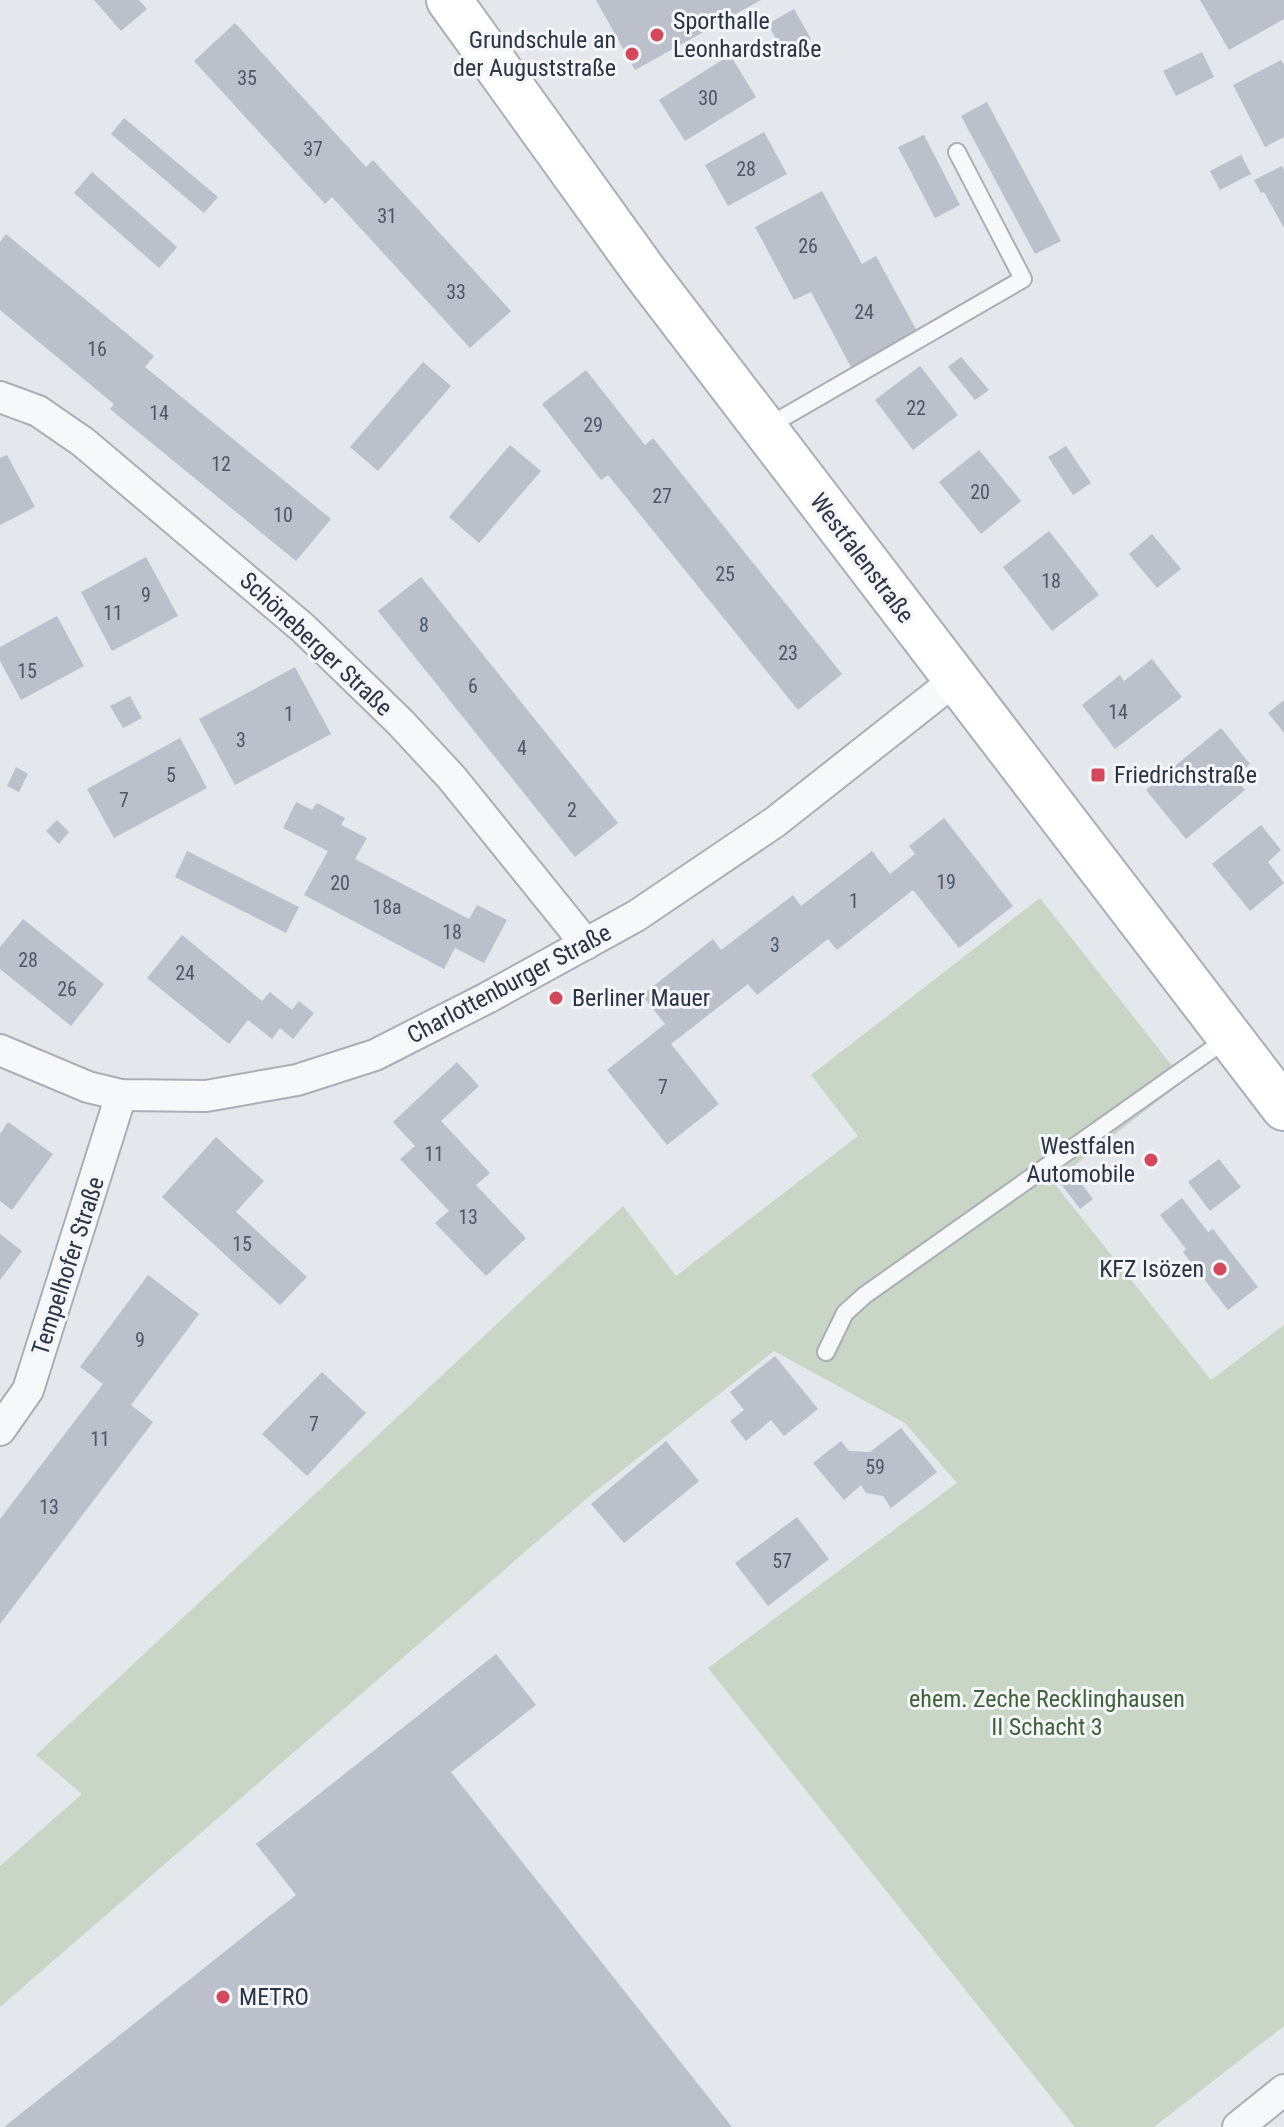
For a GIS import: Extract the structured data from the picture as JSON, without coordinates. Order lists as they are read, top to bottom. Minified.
{"streets":{"main road":["Westfalenstraße"],"street":["Schöneberger Straße","Charlottenburger Straße","Tempelhofer Straße"]},"crossings":[["Westfalenstraße","Charlottenburger Straße"],["Schöneberger Straße","Charlottenburger Straße"],["Charlottenburger Straße","Tempelhofer Straße"]],"parks":["ehem. Zeche Recklinghausen II Schacht 3"],"places":{"other":["Sporthalle Leonhardstraße","Grundschule an der Auguststraße","Berliner Mauer","Westfalen Automobile","KFZ Isözen","METRO"],"transit":["Friedrichstraße"]},"house_numbers":["35","30","37","28","31","26","33","24","16","22","14","29","12","20","27","10","25","18","9","11","8","23","15","6","14","1","3","4","5","7","2","19","20","1","18a","18","3","28","24","26","7","11","13","15","9","7","11","59","13","57"]}
